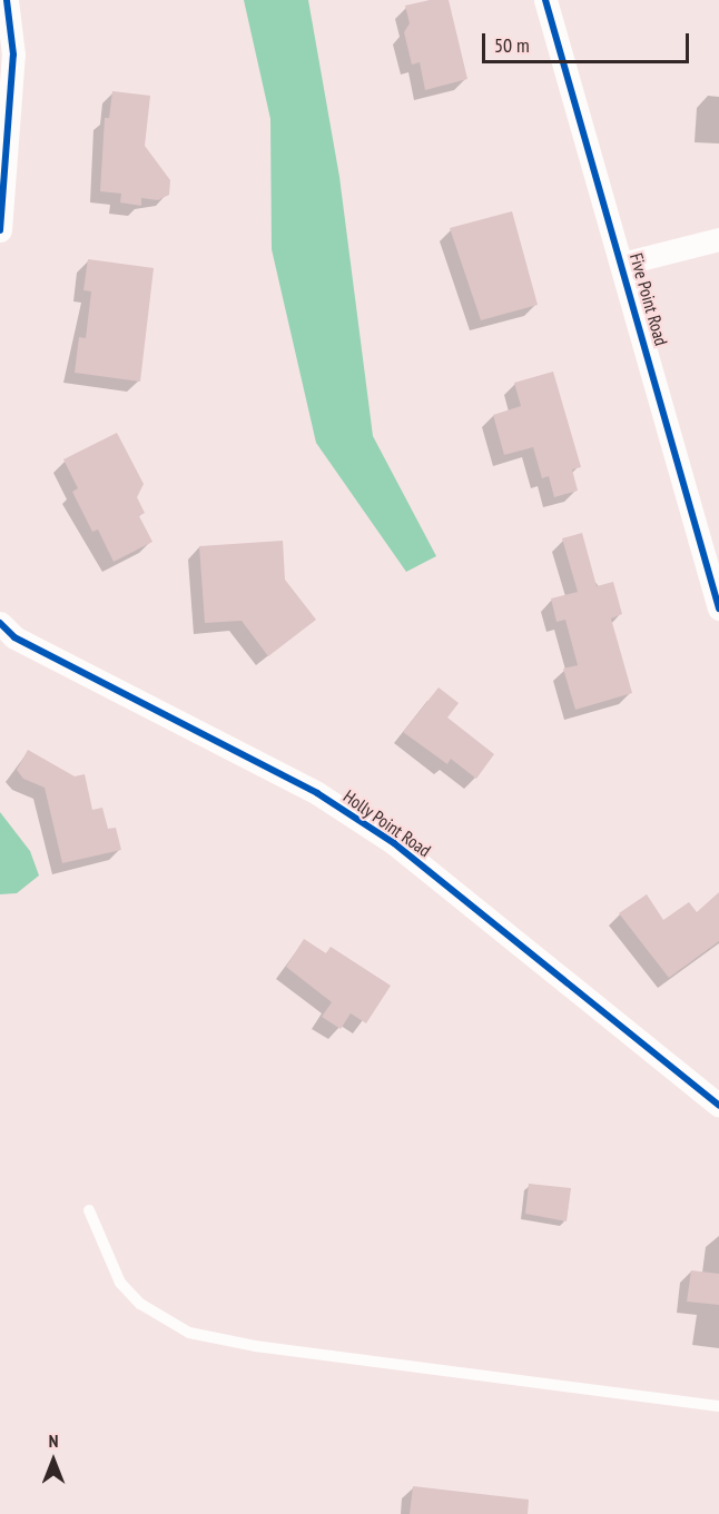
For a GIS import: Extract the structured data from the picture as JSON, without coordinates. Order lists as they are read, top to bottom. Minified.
{"streets":{"street":["Five Point Road","Holly Point Road"]},"scale_bar":"50 m","north":"top"}
